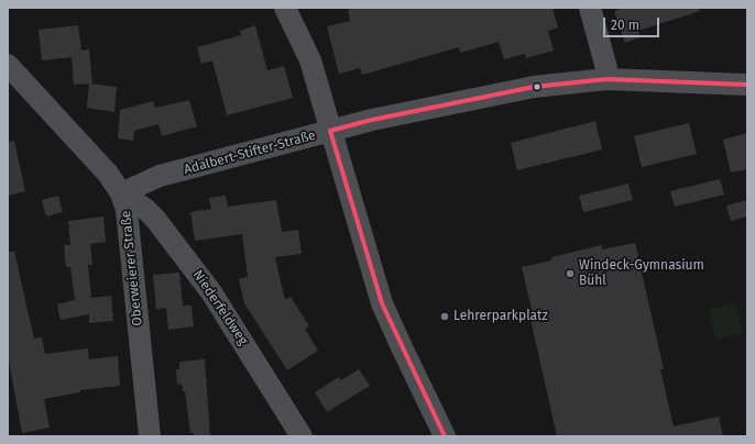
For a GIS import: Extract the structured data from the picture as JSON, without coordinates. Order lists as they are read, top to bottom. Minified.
{"streets":{"street":["Adalbert-Stifter-Straße","Oberweierer Straße","Niederfeldweg"]},"crossings":[["Adalbert-Stifter-Straße","Oberweierer Straße"],["Adalbert-Stifter-Straße","Niederfeldweg"],["Oberweierer Straße","Niederfeldweg"]],"places":["Windeck-Gymnasium Bühl","Lehrerparkplatz"],"scale_bar":"20 m"}
